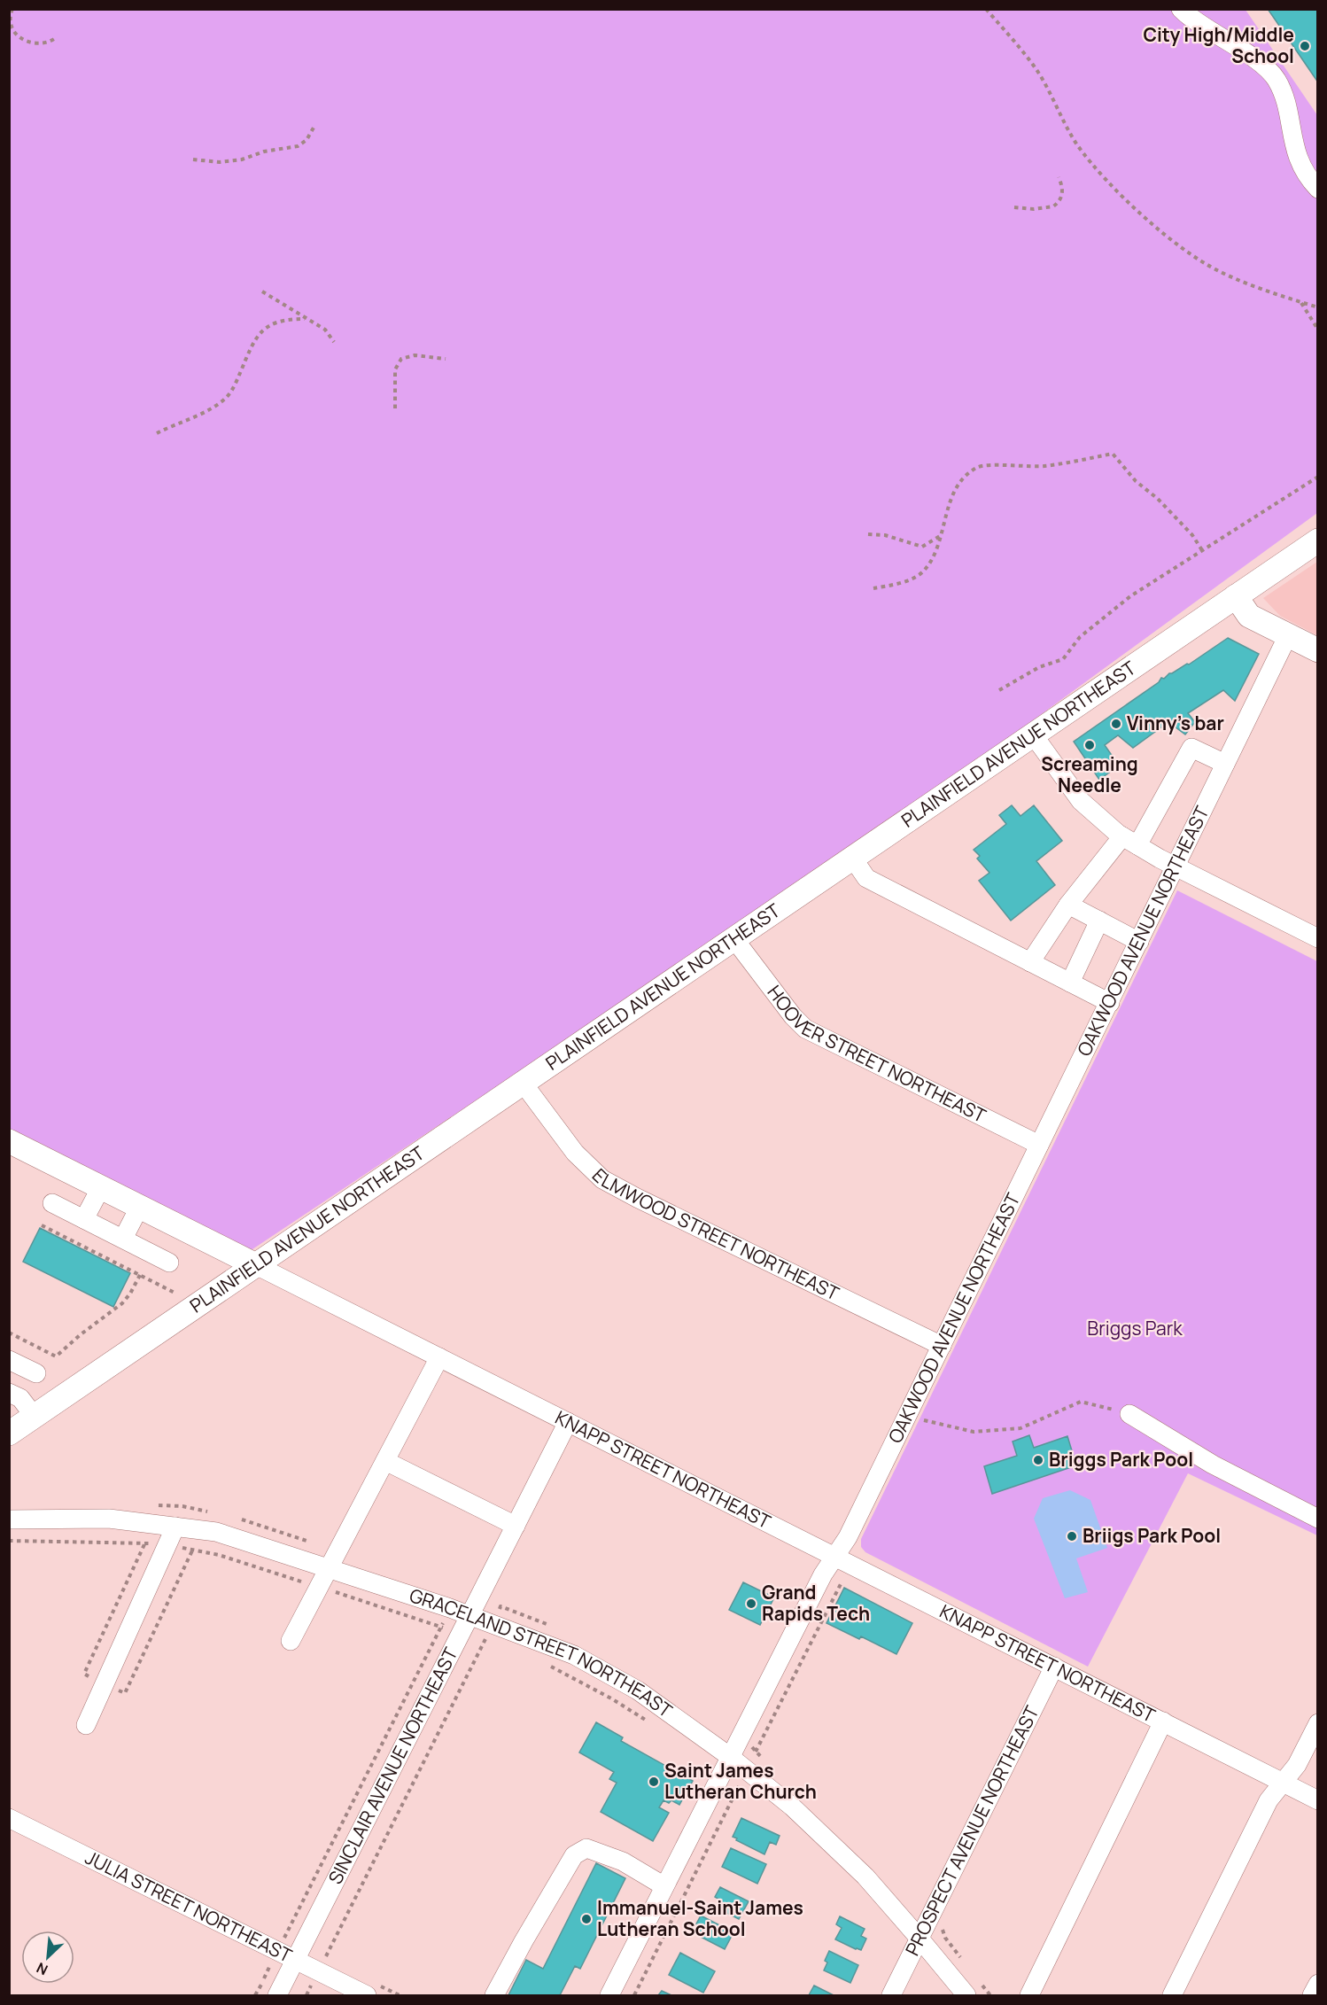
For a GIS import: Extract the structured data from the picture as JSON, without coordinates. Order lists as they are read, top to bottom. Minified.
{"streets":{"main road":["PLAINFIELD AVENUE NORTHEAST","KNAPP STREET NORTHEAST"],"street":["OAKWOOD AVENUE NORTHEAST","HOOVER STREET NORTHEAST","ELMWOOD STREET NORTHEAST","GRACELAND STREET NORTHEAST","SINCLAIR AVENUE NORTHEAST","PROSPECT AVENUE NORTHEAST","JULIA STREET NORTHEAST"]},"crossings":[["PLAINFIELD AVENUE NORTHEAST","HOOVER STREET NORTHEAST"],["PLAINFIELD AVENUE NORTHEAST","ELMWOOD STREET NORTHEAST"],["PLAINFIELD AVENUE NORTHEAST","KNAPP STREET NORTHEAST"],["OAKWOOD AVENUE NORTHEAST","HOOVER STREET NORTHEAST"],["OAKWOOD AVENUE NORTHEAST","ELMWOOD STREET NORTHEAST"],["OAKWOOD AVENUE NORTHEAST","KNAPP STREET NORTHEAST"],["OAKWOOD AVENUE NORTHEAST","GRACELAND STREET NORTHEAST"],["KNAPP STREET NORTHEAST","SINCLAIR AVENUE NORTHEAST"],["KNAPP STREET NORTHEAST","PROSPECT AVENUE NORTHEAST"],["GRACELAND STREET NORTHEAST","SINCLAIR AVENUE NORTHEAST"],["GRACELAND STREET NORTHEAST","PROSPECT AVENUE NORTHEAST"],["SINCLAIR AVENUE NORTHEAST","JULIA STREET NORTHEAST"]],"parks":["Briggs Park"],"places":["City High/Middle School","Vinny's bar","Screaming Needle","Briggs Park Pool","Briigs Park Pool","Grand Rapids Tech","Saint James Lutheran Church","Immanuel-Saint James Lutheran School"],"north":"bottom left"}
